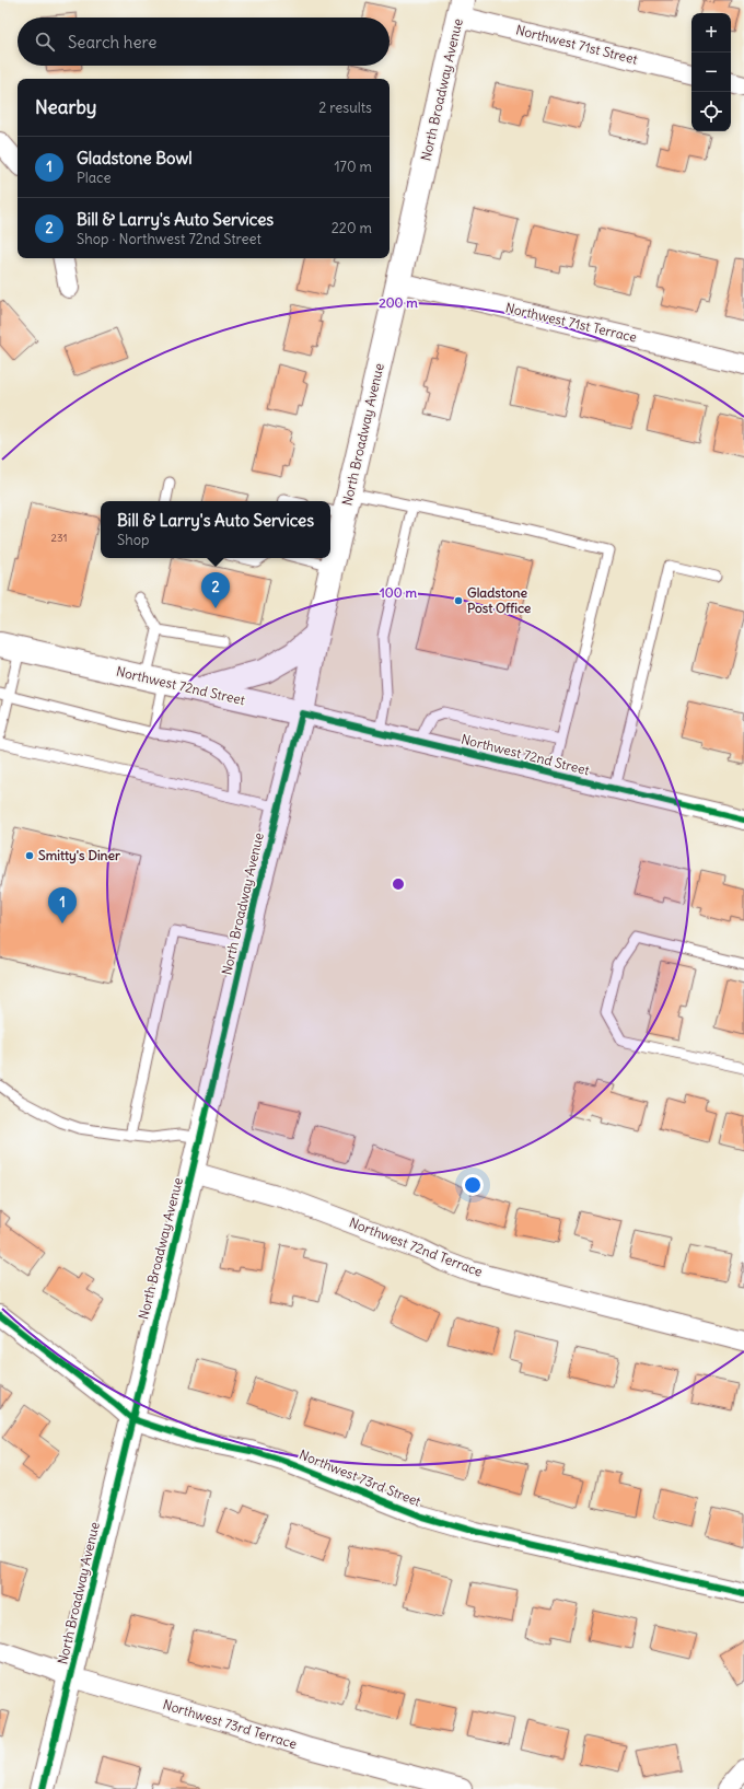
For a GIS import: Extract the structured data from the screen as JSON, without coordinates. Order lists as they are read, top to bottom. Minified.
{"streets":{"main road":["North Broadway Avenue","Northwest 72nd Street"],"street":["Northwest 71st Street","Northwest 71st Terrace","Northwest 72nd Terrace","Northwest 73rd Street","Northwest 73rd Terrace"]},"crossings":[["Northwest 71st Street","North Broadway Avenue"],["North Broadway Avenue","Northwest 71st Terrace"],["North Broadway Avenue","Northwest 72nd Street"],["North Broadway Avenue","Northwest 72nd Terrace"],["North Broadway Avenue","Northwest 73rd Street"],["North Broadway Avenue","Northwest 73rd Terrace"]],"places":["Gladstone Post Office","Smitty's Diner"],"house_numbers":["231"],"page":{"map_buttons":["+","−"],"search":"Search here","heading":["Nearby","2 results"],"list":[{"mark":"1","name":"Gladstone Bowl","note":"Place","value":"170 m"},{"mark":"2","name":"Bill & Larry's Auto Services","note":"Shop · Northwest 72nd Street","value":"220 m"}],"popup":["Bill & Larry's Auto Services","Shop"],"pins":["2","1"]},"rings":["200 m","100 m"]}
